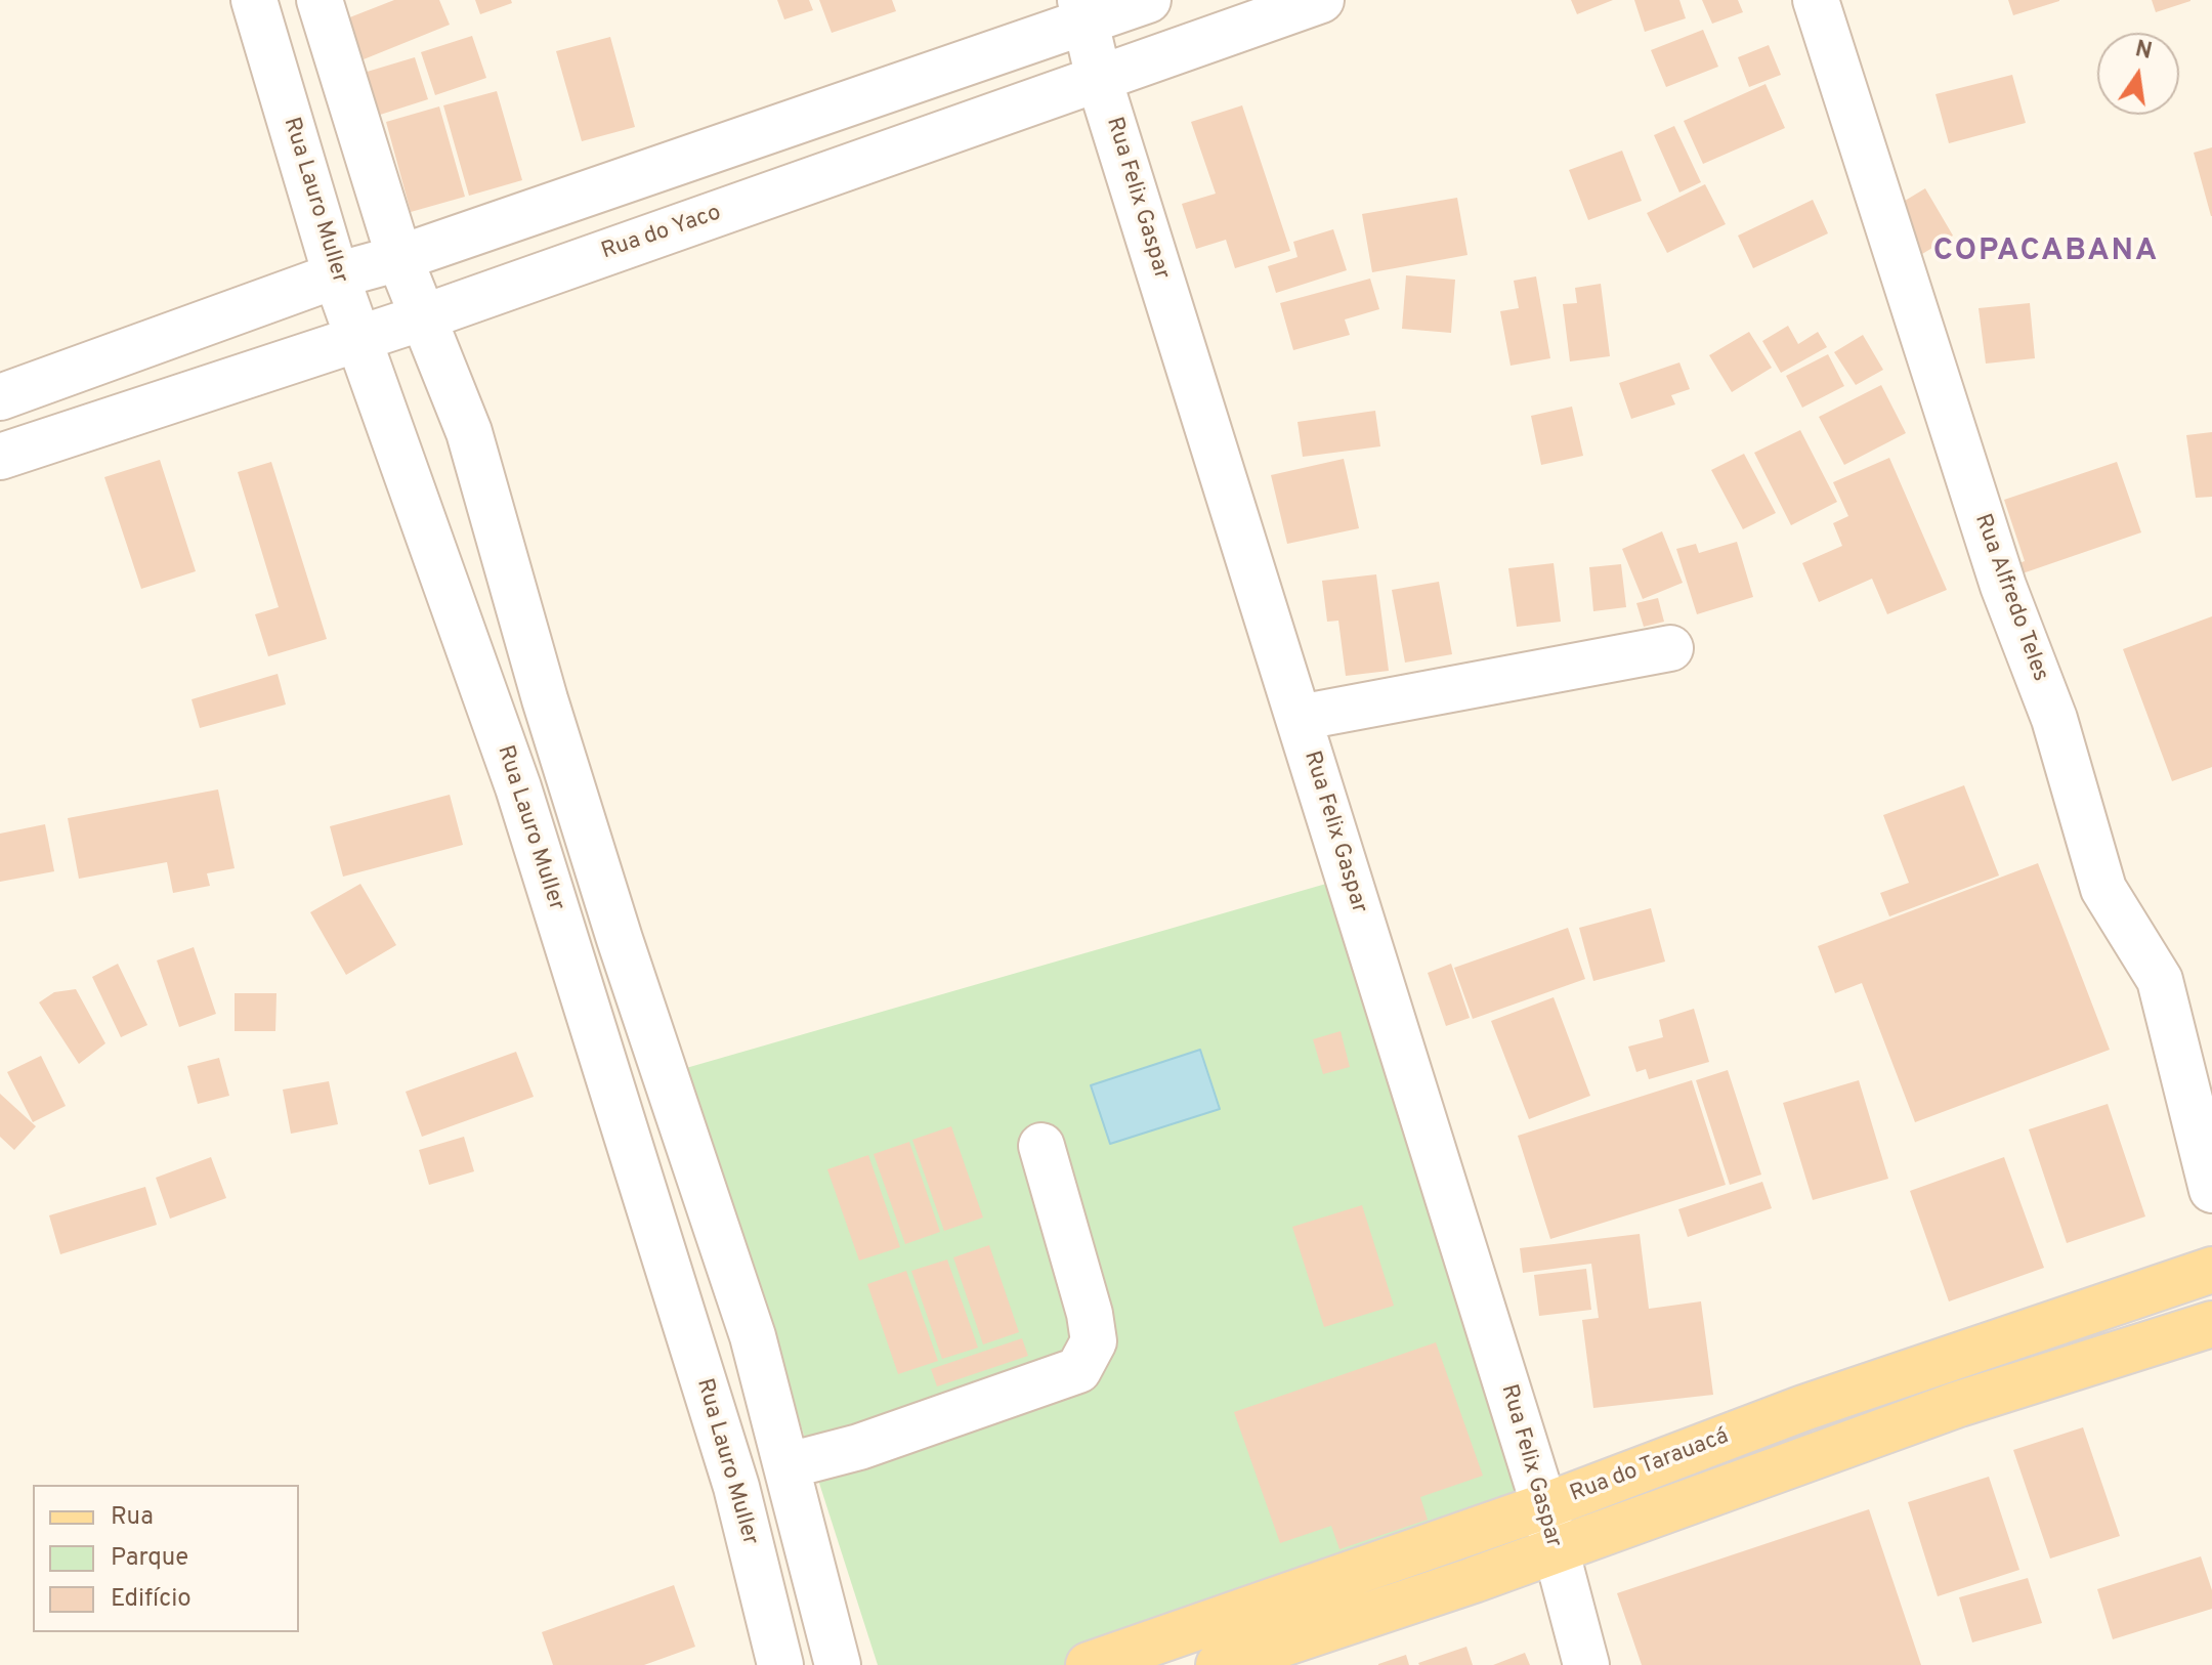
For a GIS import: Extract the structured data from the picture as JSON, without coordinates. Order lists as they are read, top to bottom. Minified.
{"streets":{"main road":["Rua do Tarauacá"],"street":["Rua Felix Gaspar","Rua Lauro Muller","Rua do Yaco","Rua Alfredo Teles"]},"crossings":[["Rua Felix Gaspar","Rua do Yaco"],["Rua Felix Gaspar","Rua do Tarauacá"],["Rua Lauro Muller","Rua do Yaco"]],"districts":["COPACABANA"],"legend":["Rua","Parque","Edifício"],"north":"top"}
